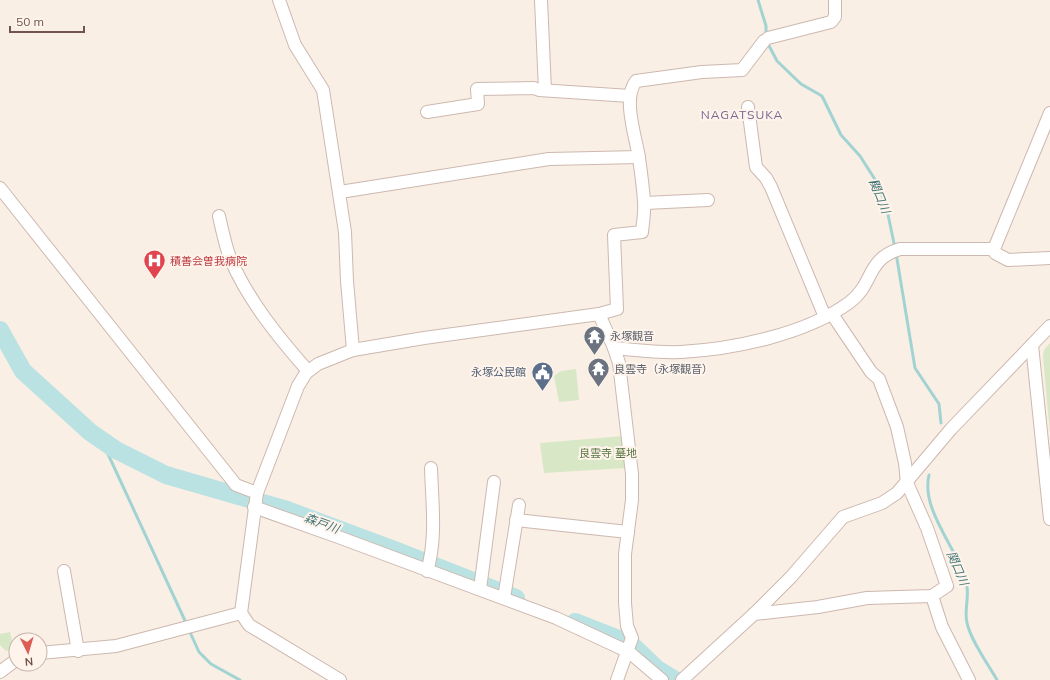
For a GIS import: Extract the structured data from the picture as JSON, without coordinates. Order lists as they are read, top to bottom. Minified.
{"districts":["NAGATSUKA"],"water":["関口川","森戸川"],"parks":["良雲寺 墓地"],"places":{"hospital":["積善会曽我病院"],"temple":["永塚観音","良雲寺（永塚観音）"],"public building":["永塚公民館"]},"scale_bar":"50 m","north":"bottom"}
